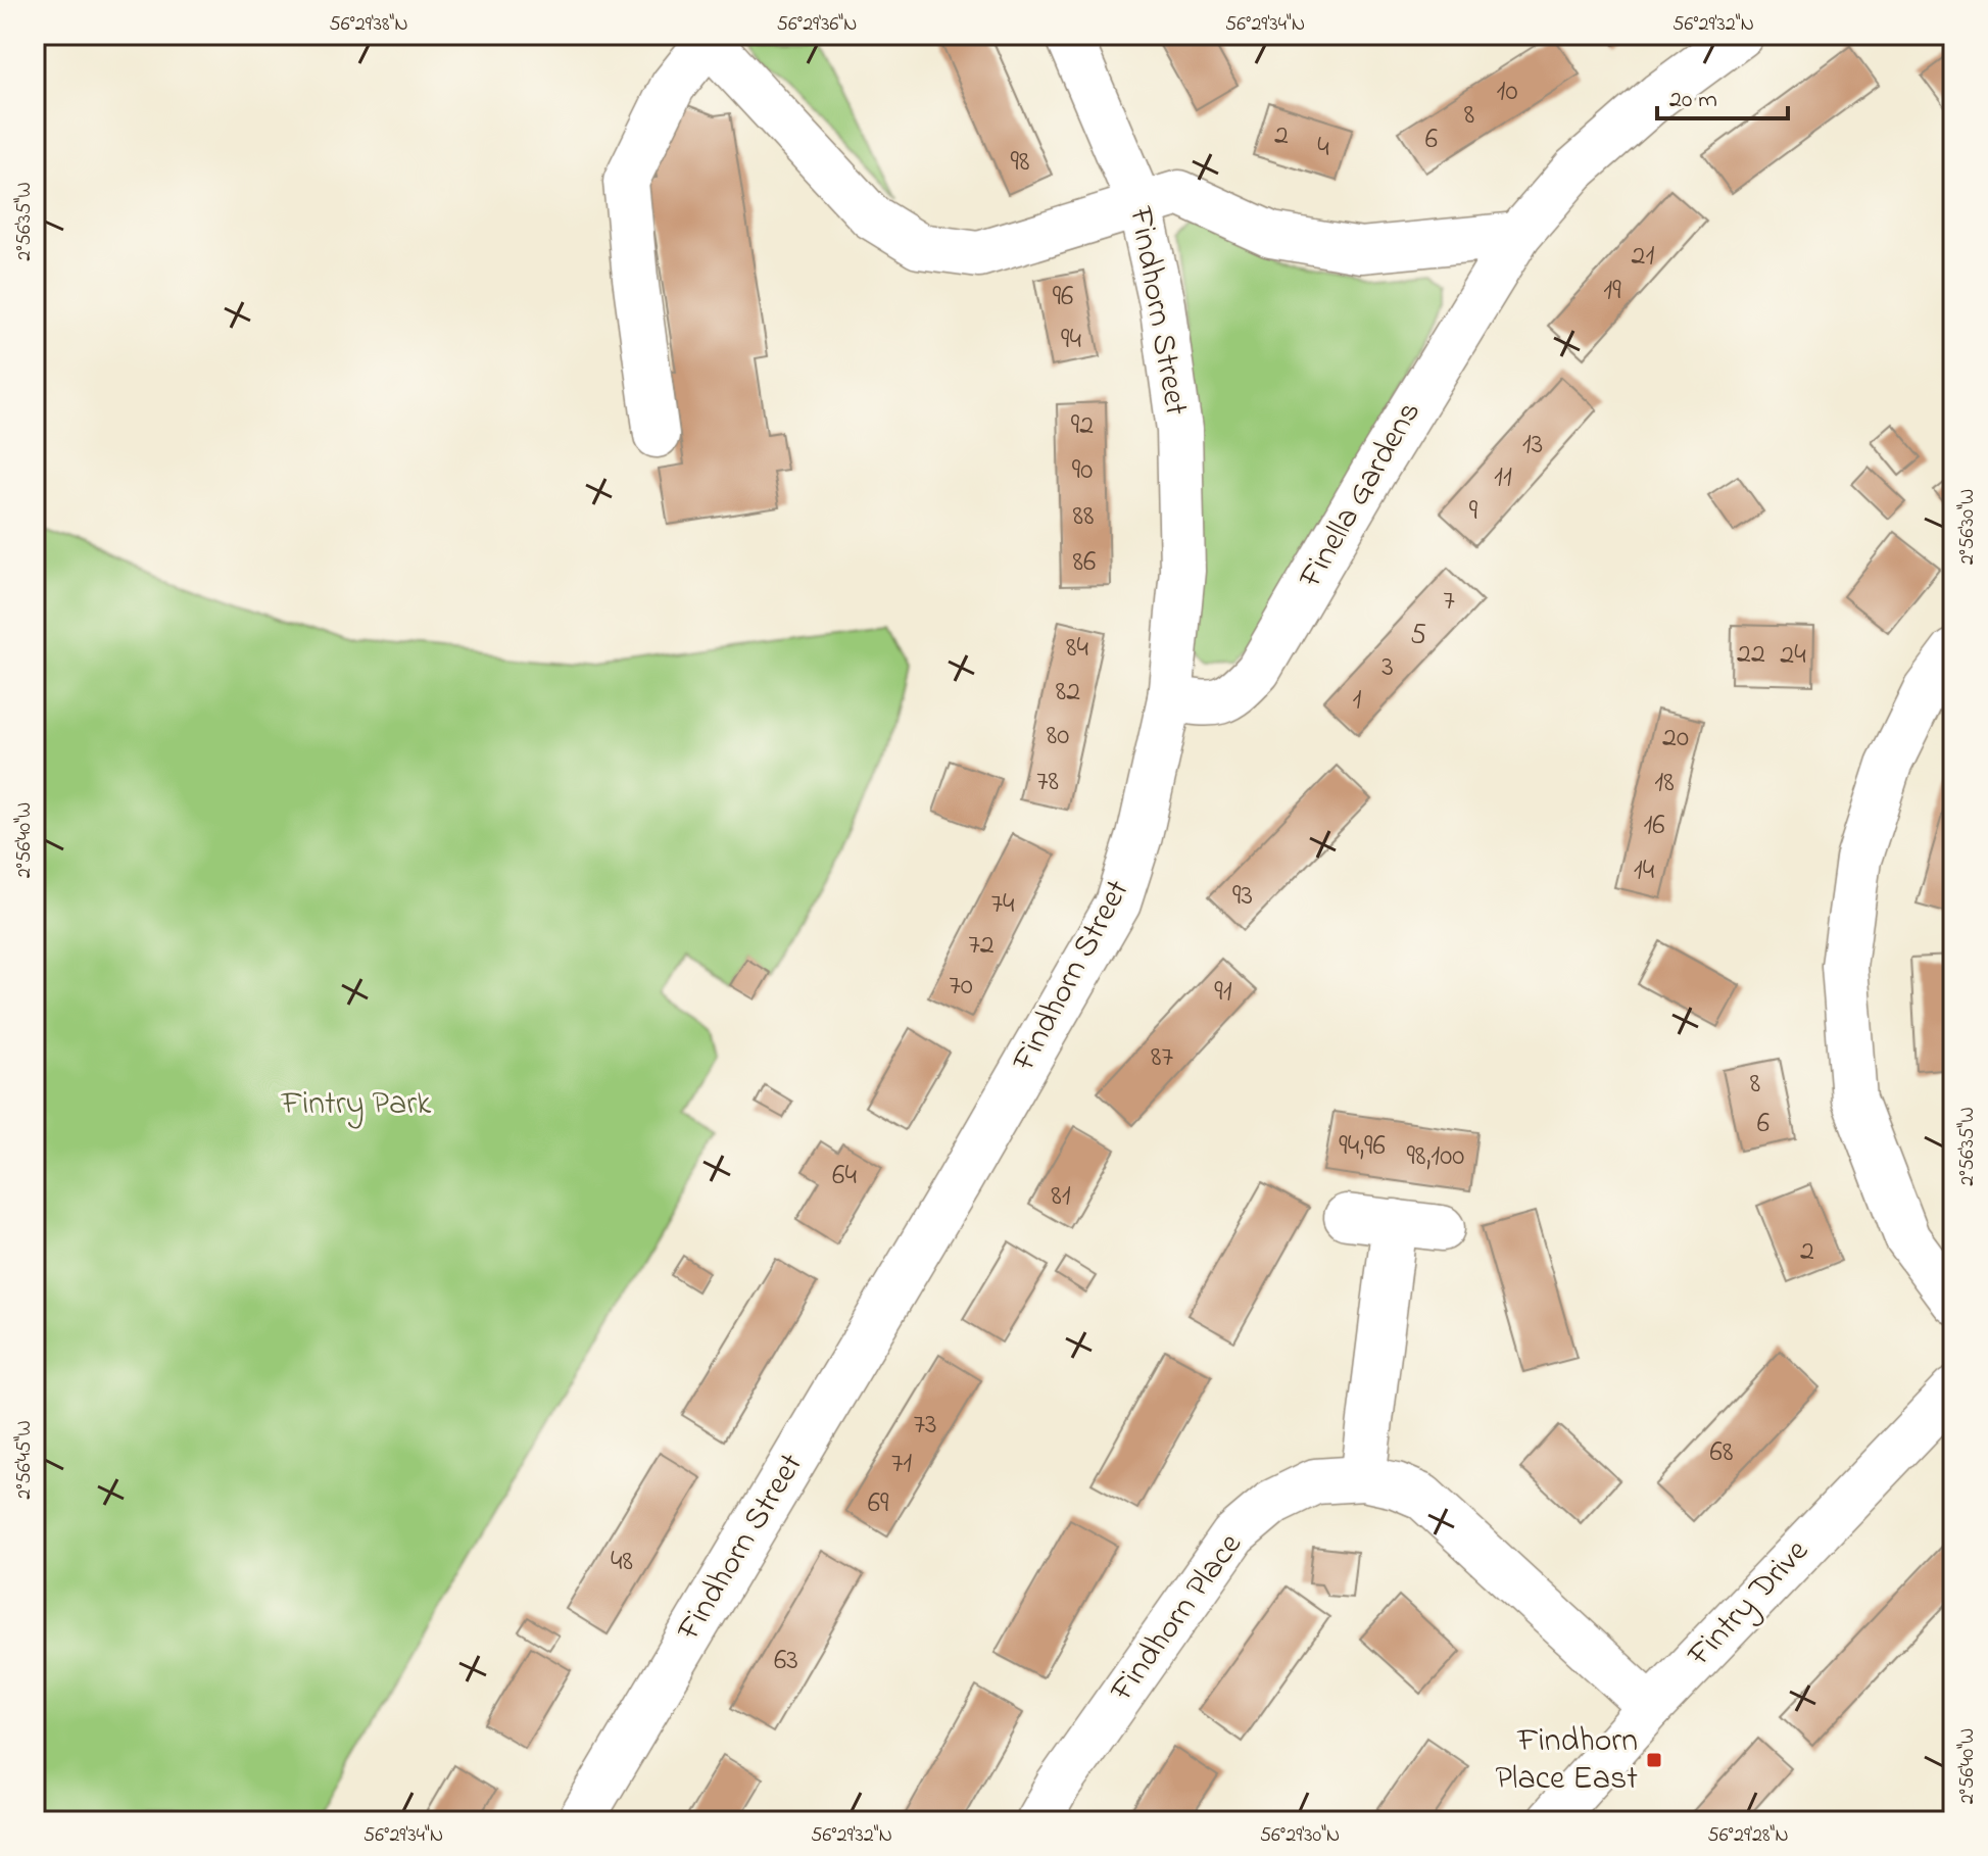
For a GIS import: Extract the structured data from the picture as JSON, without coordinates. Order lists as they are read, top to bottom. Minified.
{"streets":{"street":["Findhorn Street","Finella Gardens","Fintry Drive","Findhorn Place"]},"crossings":[["Findhorn Street","Finella Gardens"],["Fintry Drive","Findhorn Place"]],"parks":["Fintry Park"],"places":{"transit":["Findhorn Place East"]},"house_numbers":["10","8","2","6","4","98","21","19","96","94","92","13","90","11","9","88","86","7","5","84","22","24","3","82","1","80","20","78","18","16","14","93","74","72","70","91","87","8","6","94,96","98,100","64","81","2","73","68","71","69","48","63"],"scale_bar":"20 m","coordinates":["56°29'38\"N","56°29'36\"N","56°29'34\"N","56°29'32\"N","2°56'35\"W","2°56'30\"W","2°56'40\"W","2°56'45\"W","56°29'30\"N","56°29'28\"N"]}
